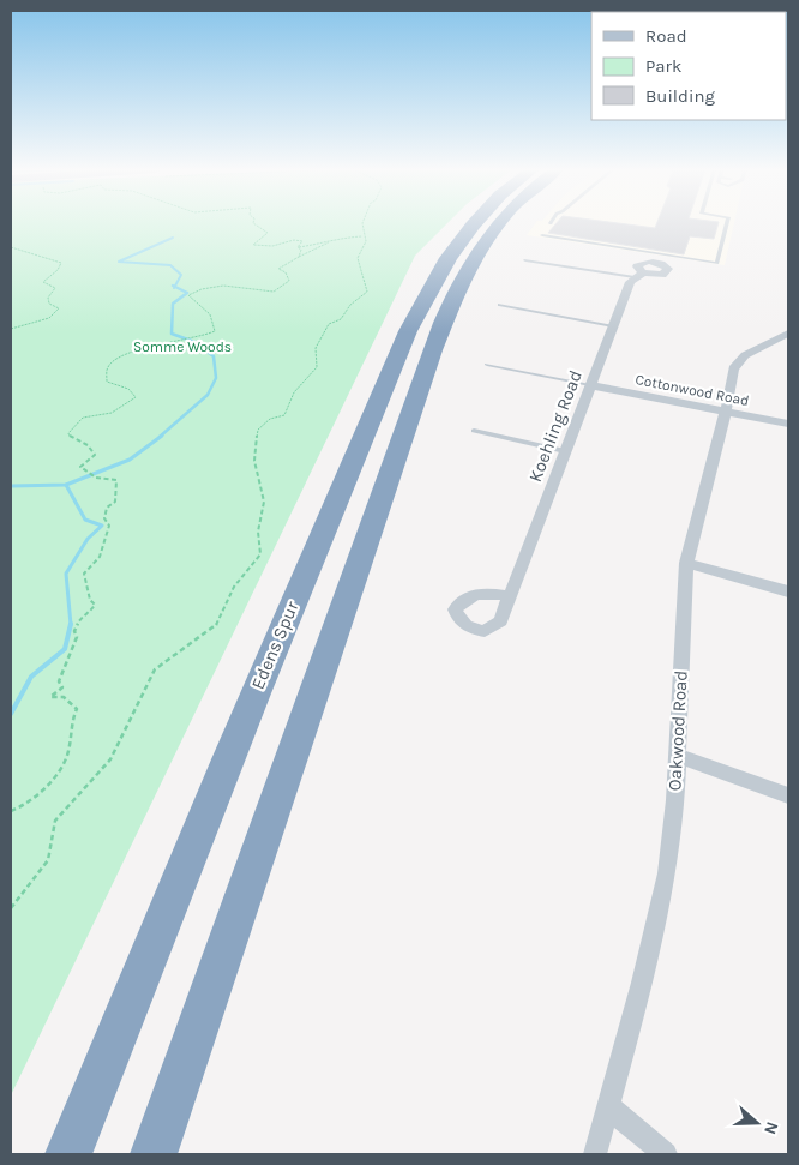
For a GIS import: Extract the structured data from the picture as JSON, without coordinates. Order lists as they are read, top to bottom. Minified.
{"streets":{"highway":["Edens Spur"],"street":["Cottonwood Road","Koehling Road","Oakwood Road"]},"crossings":[["Cottonwood Road","Koehling Road"],["Cottonwood Road","Oakwood Road"]],"parks":["Somme Woods"],"legend":["Road","Park","Building"],"north":"right"}
